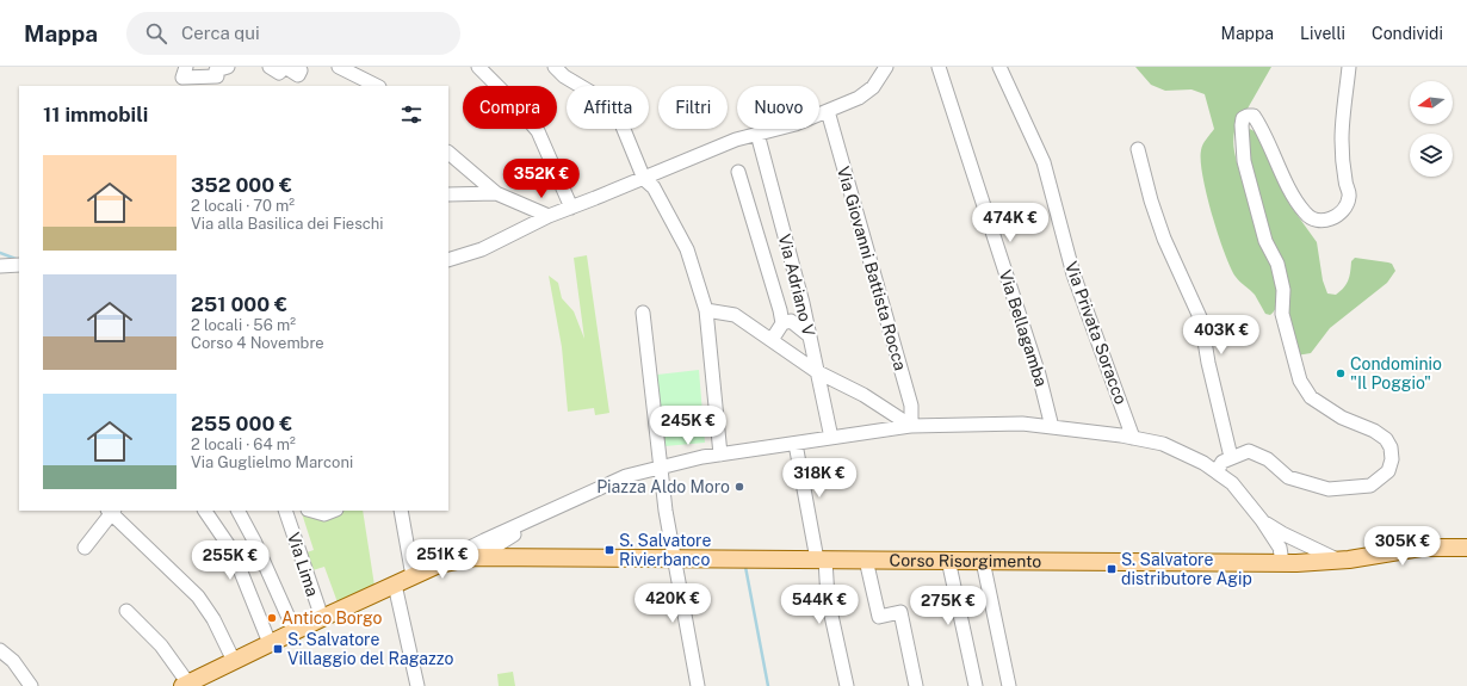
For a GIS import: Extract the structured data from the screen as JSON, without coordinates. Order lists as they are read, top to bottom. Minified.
{"streets":{"main road":["Corso Risorgimento"],"street":["Via Giovanni Battista Rocca","Via Adriano V","Via Bellagamba","Via Privata Soracco","Via Lima"]},"crossings":[["Corso Risorgimento","Via Lima"]],"places":{"other":["Condominio \"Il Poggio\"","Piazza Aldo Moro","Antico Borgo"],"transit":["S. Salvatore Rivierbanco","S. Salvatore distributore Agip","S. Salvatore Villaggio del Ragazzo"]},"north":"left","page":{"header":"Mappa","search":"Cerca qui","nav":["Mappa","Livelli","Condividi"],"chip":["Compra","Affitta","Filtri","Nuovo"],"heading":"11 immobili","list":[{"name":"352 000 €","note":"2 locali · 70 m² · Via alla Basilica dei Fieschi"},{"name":"251 000 €","note":"2 locali · 56 m² · Corso 4 Novembre"},{"name":"255 000 €","note":"2 locali · 64 m² · Via Guglielmo Marconi"}],"price":["352K €","474K €","403K €","245K €","318K €","305K €","251K €","255K €","420K €","544K €","275K €"]}}
